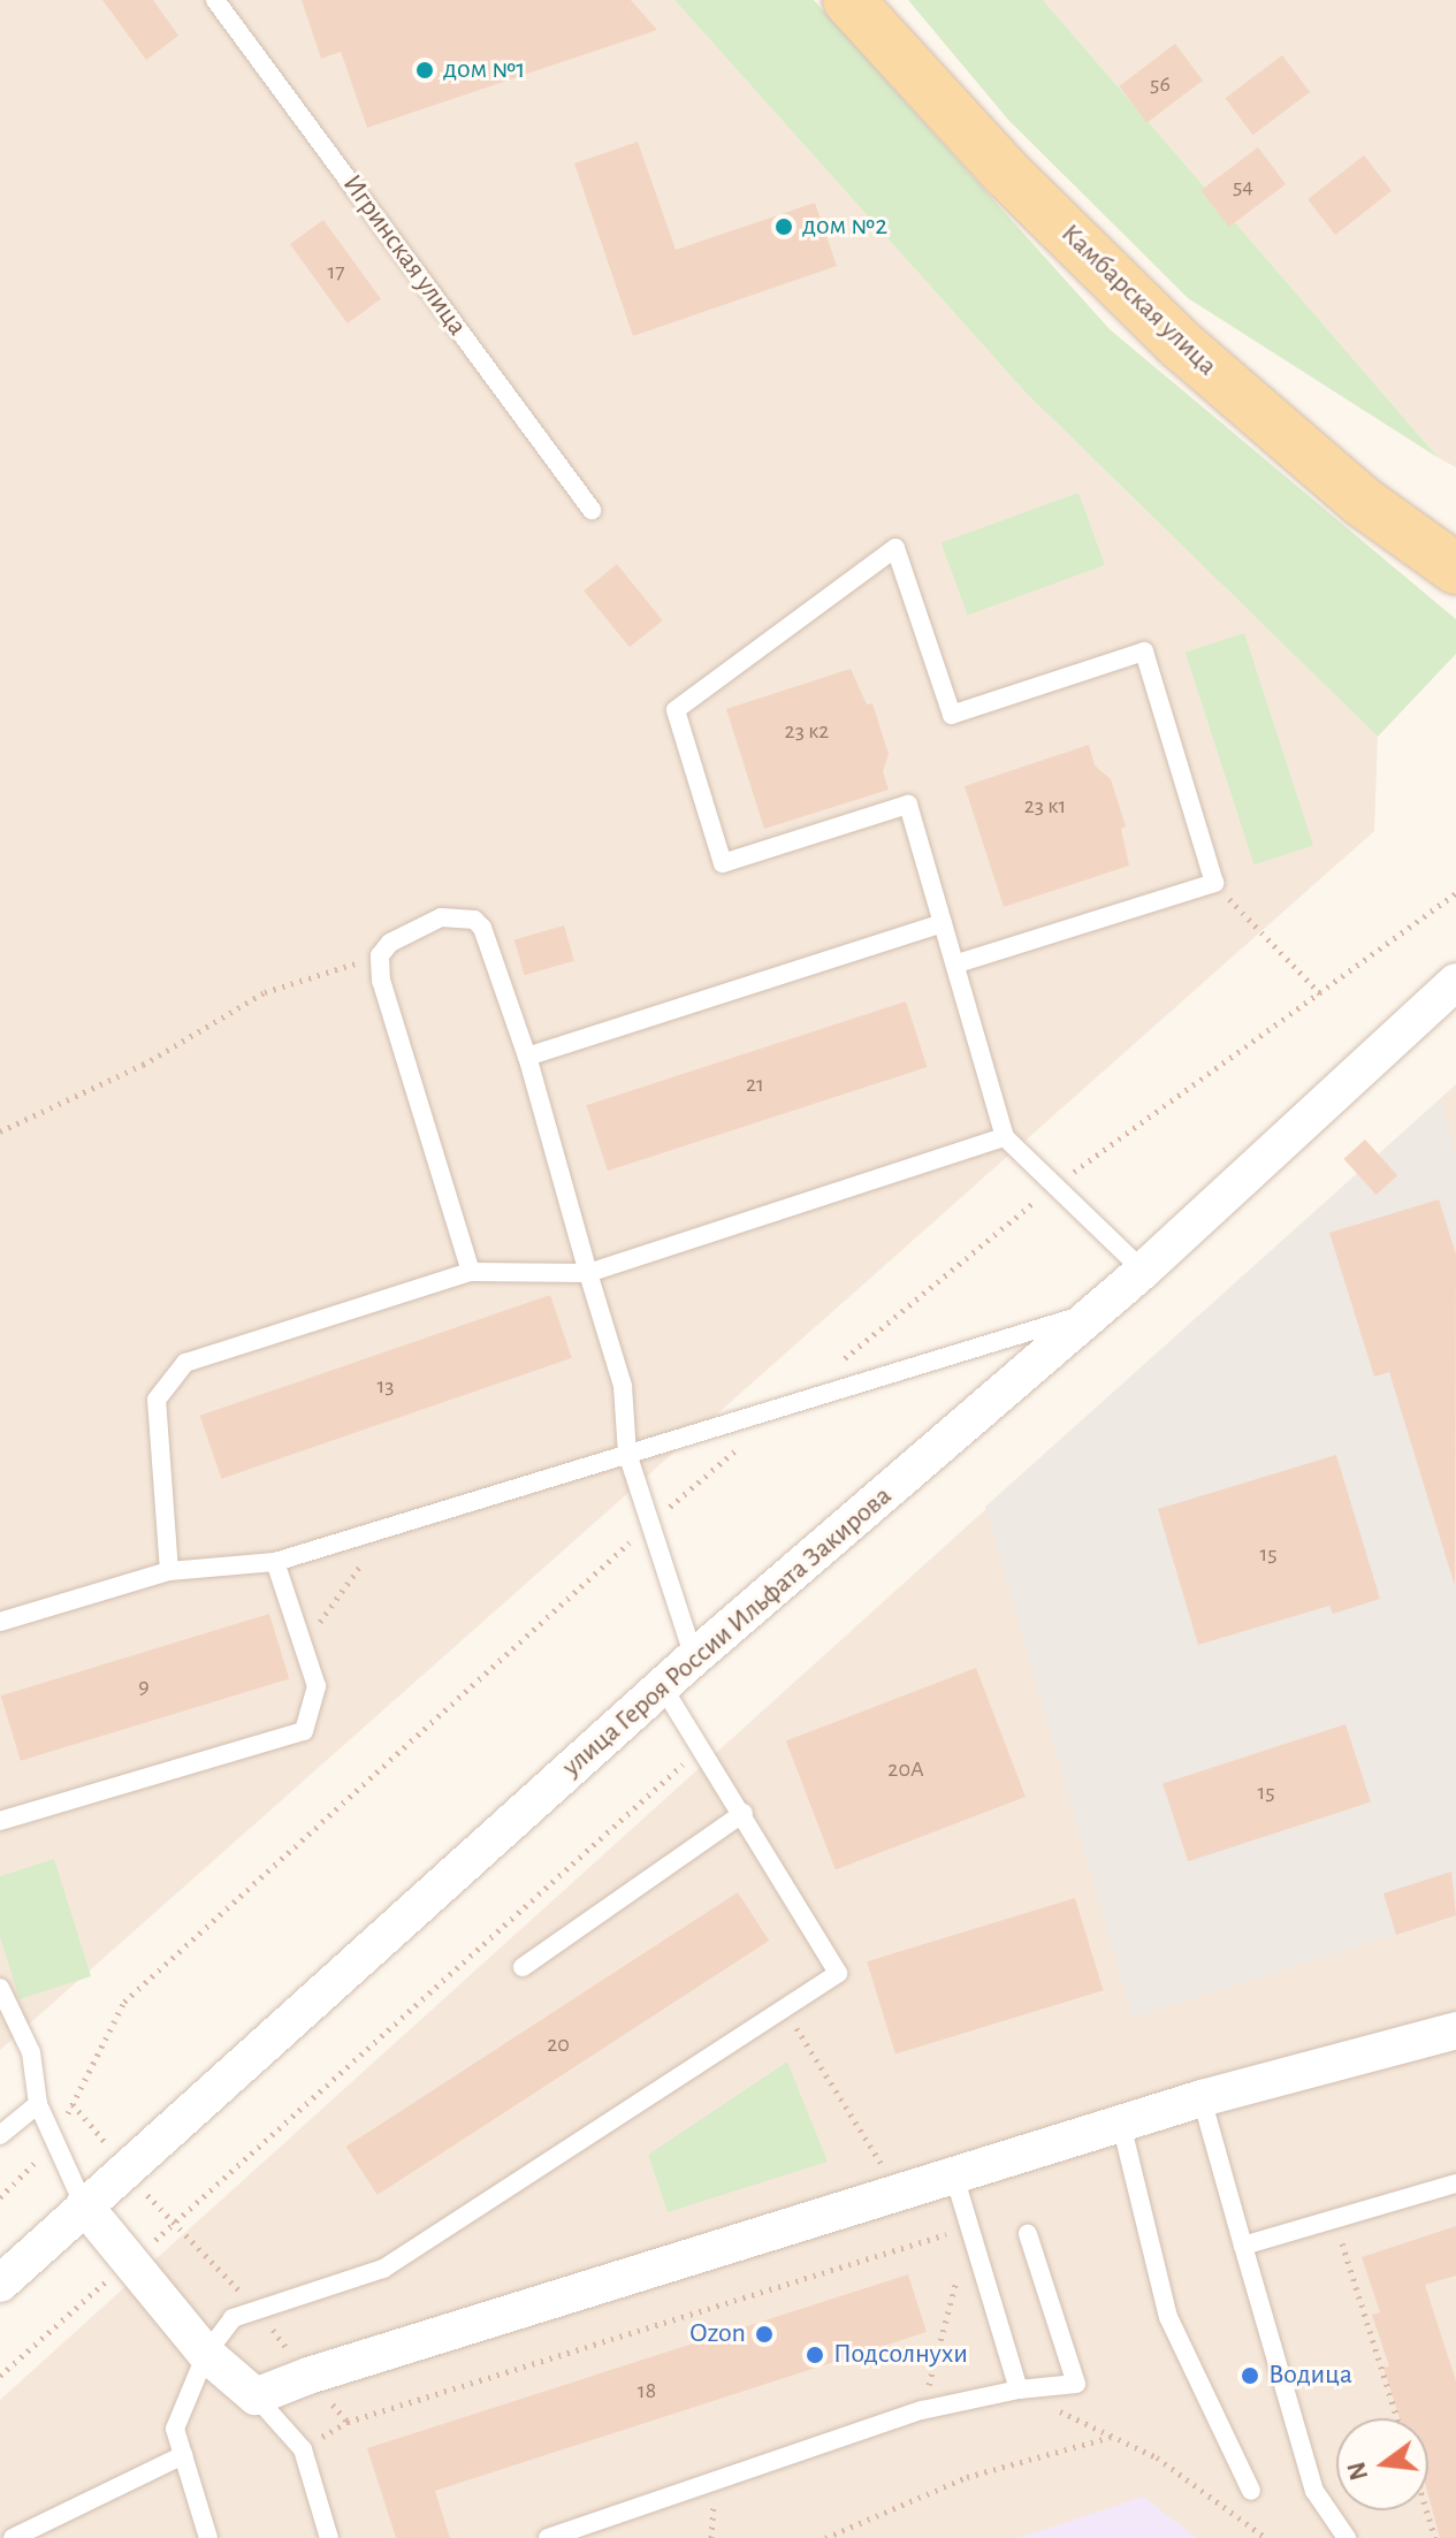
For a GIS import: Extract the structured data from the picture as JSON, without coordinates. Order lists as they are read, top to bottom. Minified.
{"streets":{"main road":["Камбарская улица"],"street":["улица Героя России Ильфата Закирова"],"lane":["Игринская улица"]},"places":["дом №1","дом №2","Ozon","Подсолнухи","Водица"],"house_numbers":["56","54","17","23 к2","23 к1","21","13","15","9","20А","15","20","18"],"north":"left"}
